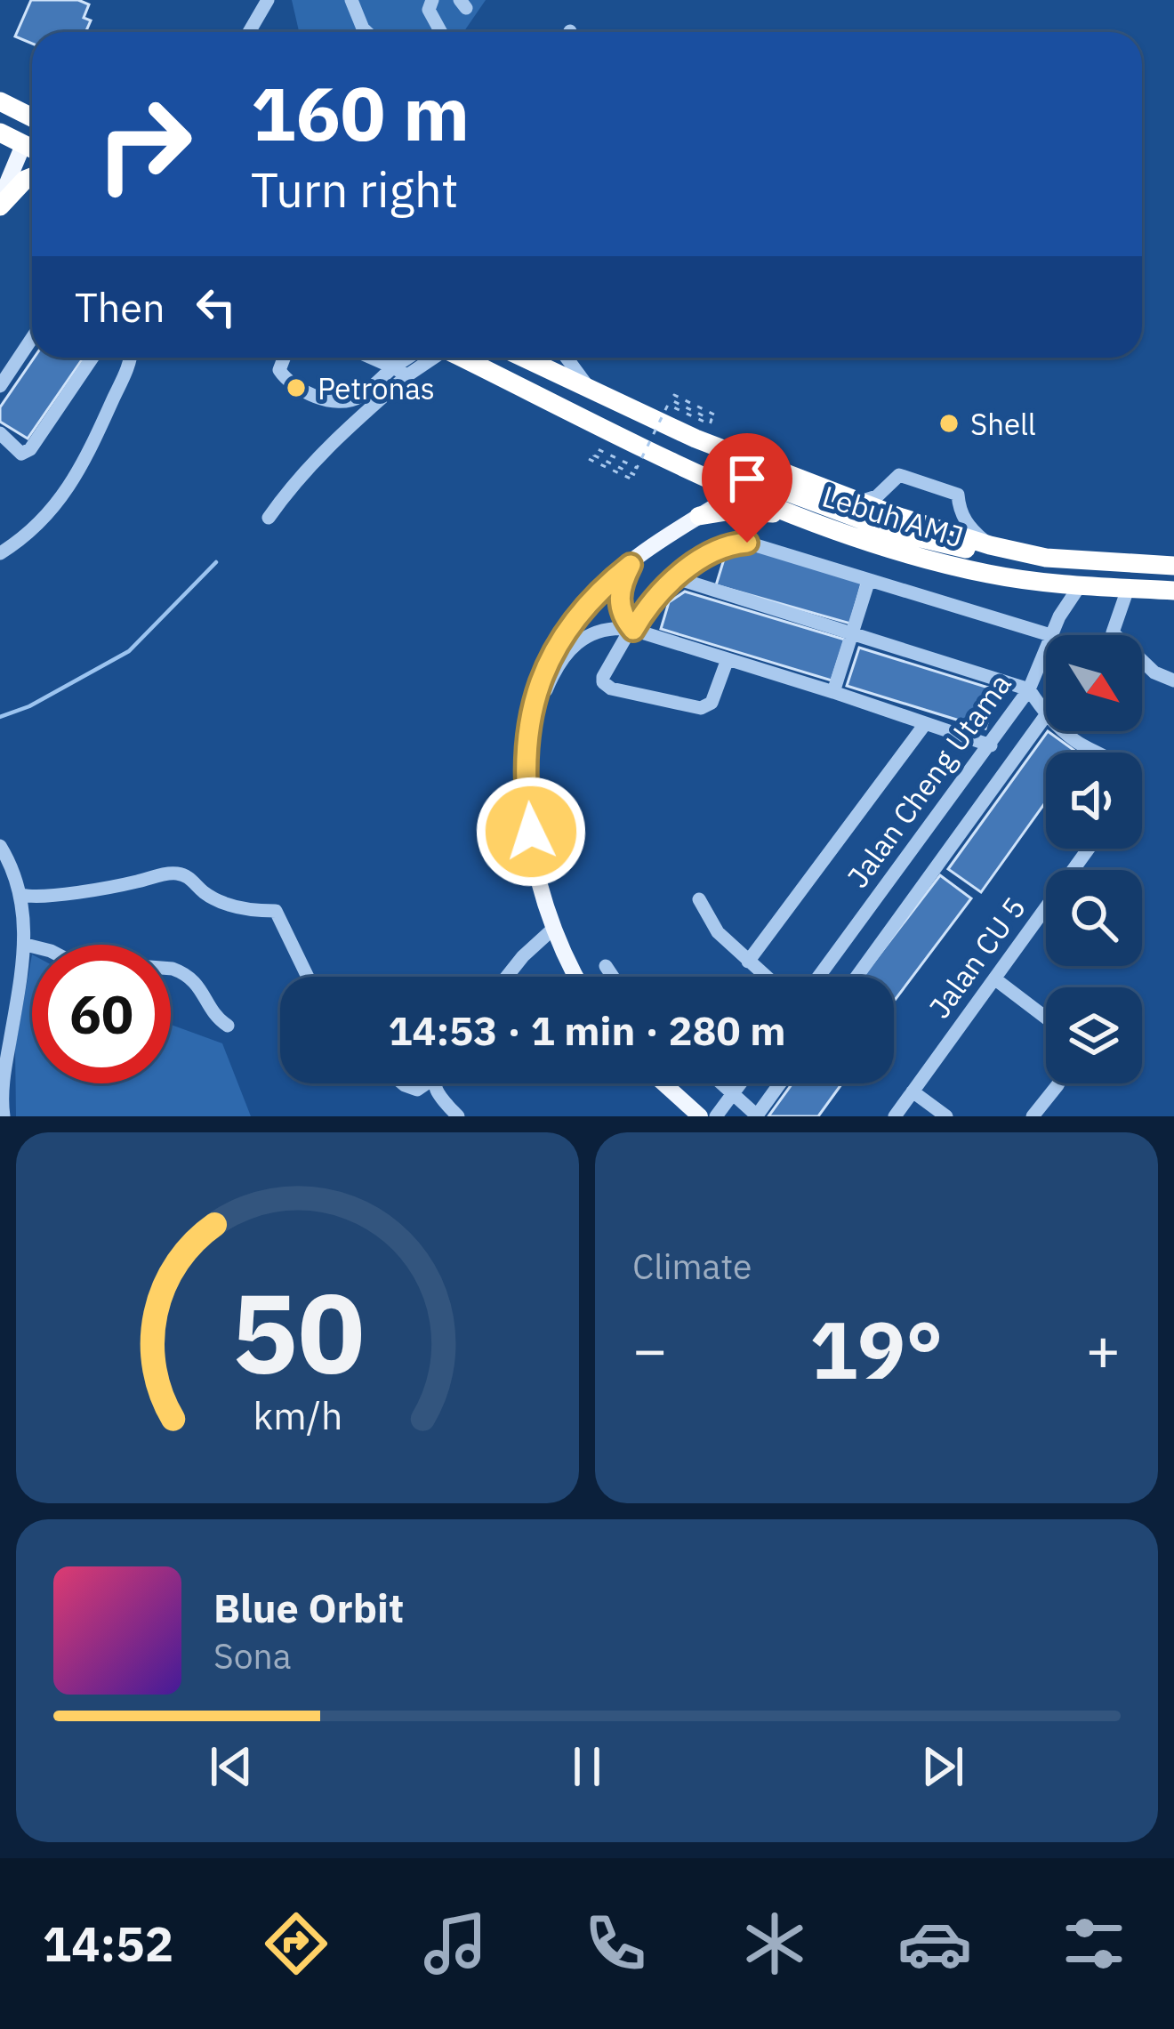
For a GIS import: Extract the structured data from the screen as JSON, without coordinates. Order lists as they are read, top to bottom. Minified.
{"streets":{"highway":["Lebuh AMJ"],"street":["Jalan Cheng Utama","Jalan CU 5"]},"crossings":[["Lebuh AMJ","Jalan Cheng Utama"]],"places":["Petronas","Shell"],"north":"bottom right","page":{"turn":["160 m","Turn right"],"then":"Then","limit":"60","trip":"14:53 · 1 min · 280 m","tile":"Climate","heat":["−","19°","+"],"song":["Blue Orbit","Sona"],"tabs":"14:52","gauge":["50","km/h"]}}
